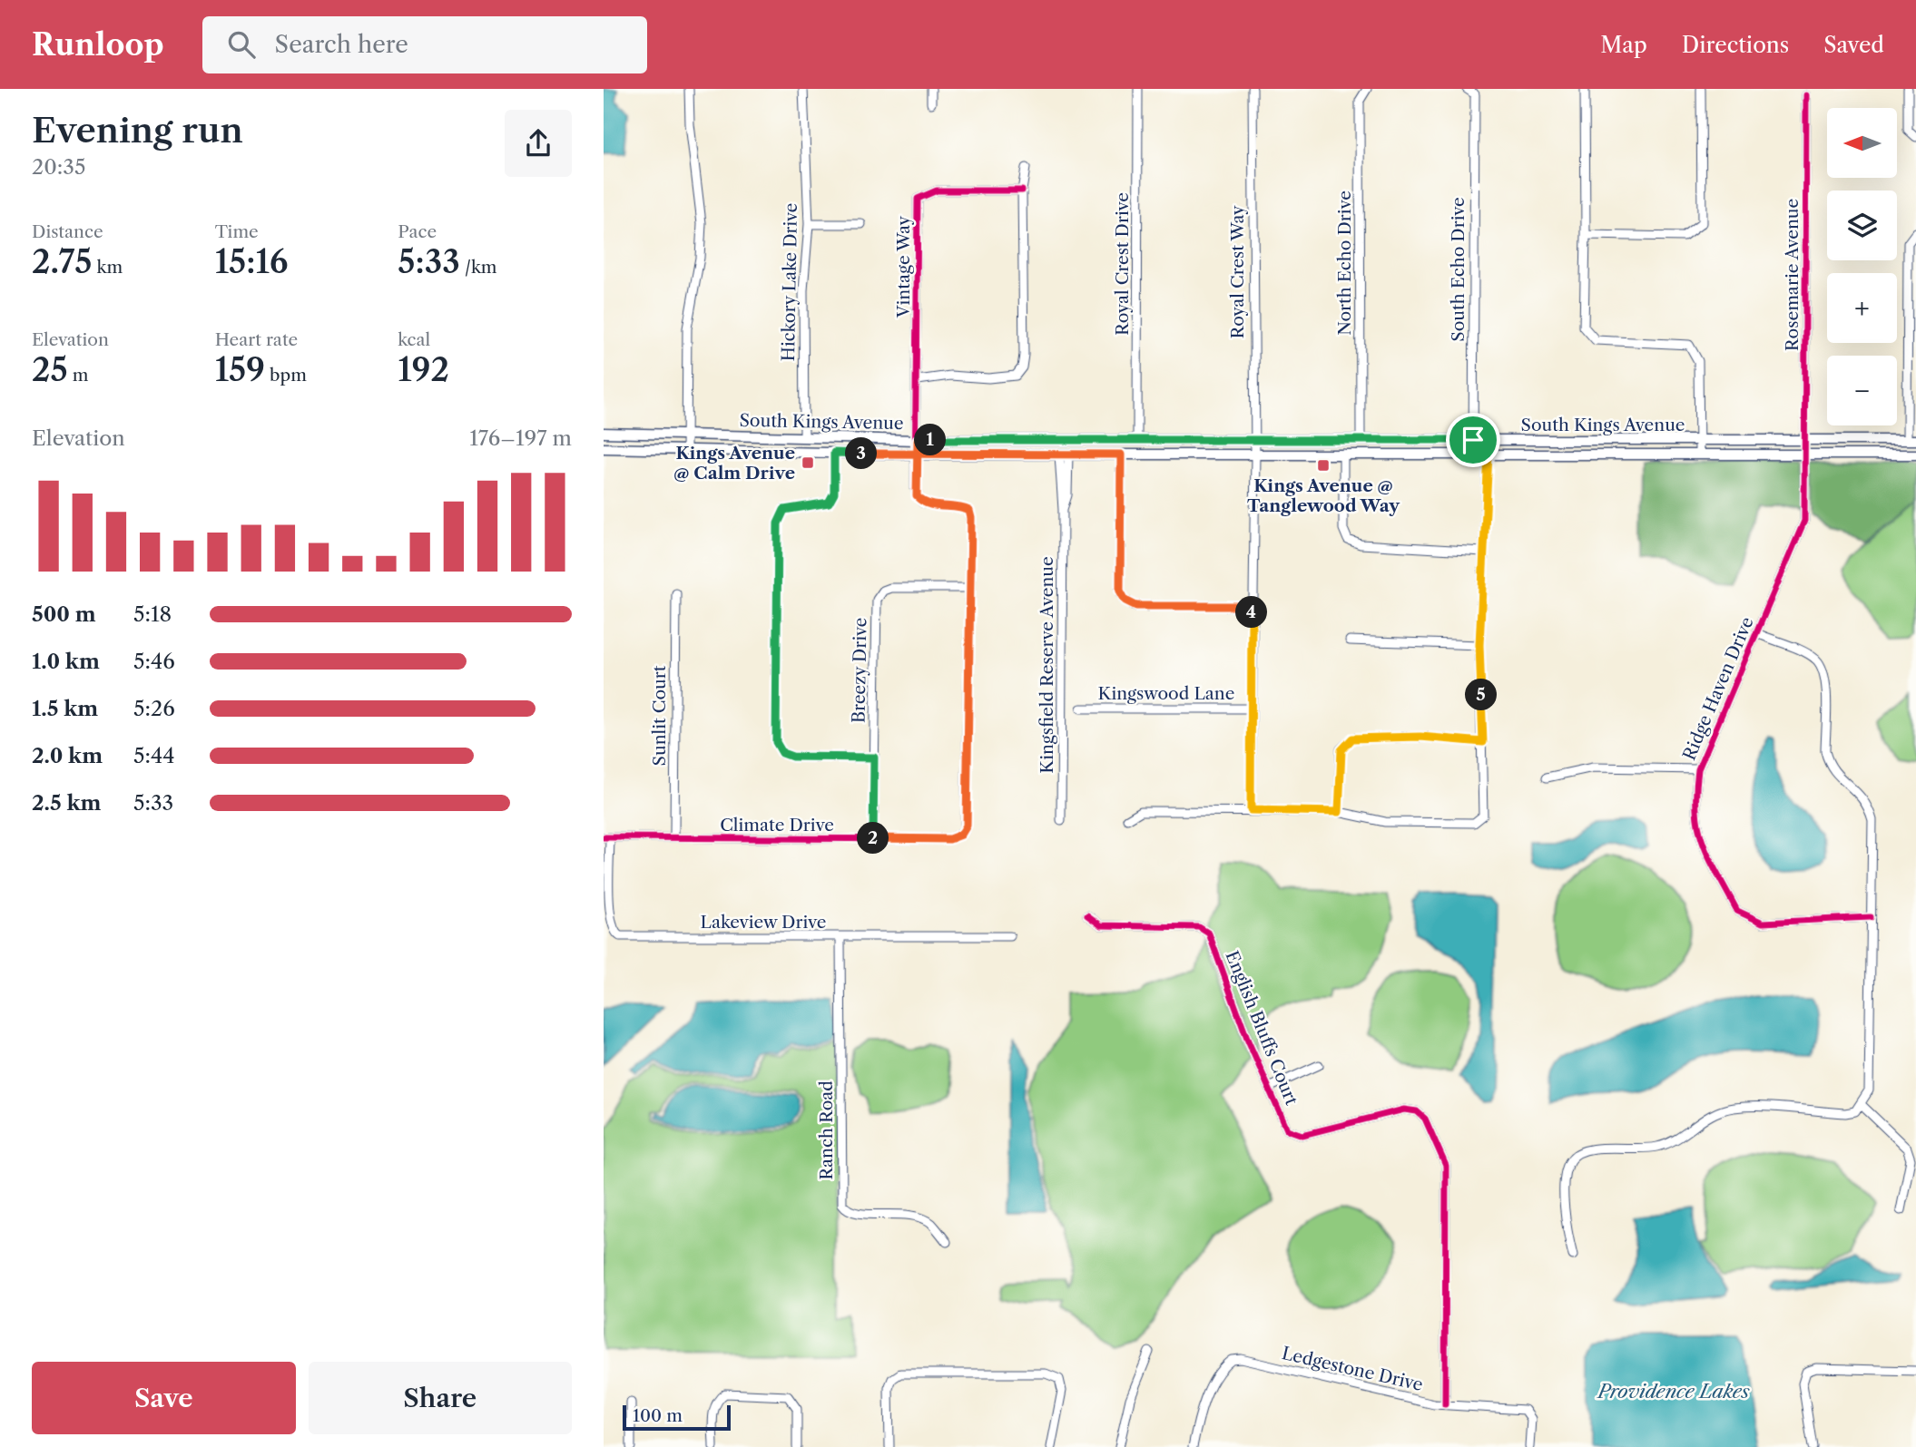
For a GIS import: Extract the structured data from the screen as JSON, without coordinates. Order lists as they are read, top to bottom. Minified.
{"streets":{"main road":["South Kings Avenue"],"street":["North Echo Drive","Royal Crest Drive","Vintage Way","South Echo Drive","Royal Crest Way","Rosemarie Avenue","Hickory Lake Drive","Kingsfield Reserve Avenue","Breezy Drive","Ridge Haven Drive","Kingswood Lane","Sunlit Court","Climate Drive","Lakeview Drive","English Bluffs Court","Ranch Road","Ledgestone Drive"]},"crossings":[["North Echo Drive","South Kings Avenue"],["Royal Crest Drive","South Kings Avenue"],["Vintage Way","South Kings Avenue"],["Vintage Way","Climate Drive"],["South Echo Drive","South Kings Avenue"],["Royal Crest Way","South Kings Avenue"],["Royal Crest Way","Kingswood Lane"],["Rosemarie Avenue","South Kings Avenue"],["Rosemarie Avenue","Ridge Haven Drive"],["Hickory Lake Drive","South Kings Avenue"],["South Kings Avenue","Kingsfield Reserve Avenue"],["South Kings Avenue","Ridge Haven Drive"],["South Kings Avenue","Climate Drive"],["Breezy Drive","Climate Drive"],["Sunlit Court","Climate Drive"],["Lakeview Drive","Ranch Road"],["English Bluffs Court","Ledgestone Drive"]],"water":["Providence Lakes"],"places":{"transit":["Kings Avenue @ Calm Drive","Kings Avenue @ Tanglewood Way"]},"scale_bar":"100 m","north":"left","page":{"header":"Runloop","search":"Search here","nav":["Map","Directions","Saved"],"heading":["Evening run","20:35"],"map_buttons":["+","−"],"stats":[["Distance","2.75 km"],["Time","15:16"],["Pace","5:33 /km"],["Elevation","25 m"],["Heart rate","159 bpm"],["kcal","192"]],"chart":["Elevation","176–197 m"],"pins":["1","3","4","5","2"],"list":[{"name":"500 m","note":"5:18"},{"name":"1.0 km","note":"5:46"},{"name":"1.5 km","note":"5:26"},{"name":"2.0 km","note":"5:44"},{"name":"2.5 km","note":"5:33"}],"buttons":["Save","Share"],"scale":"100 m"}}
